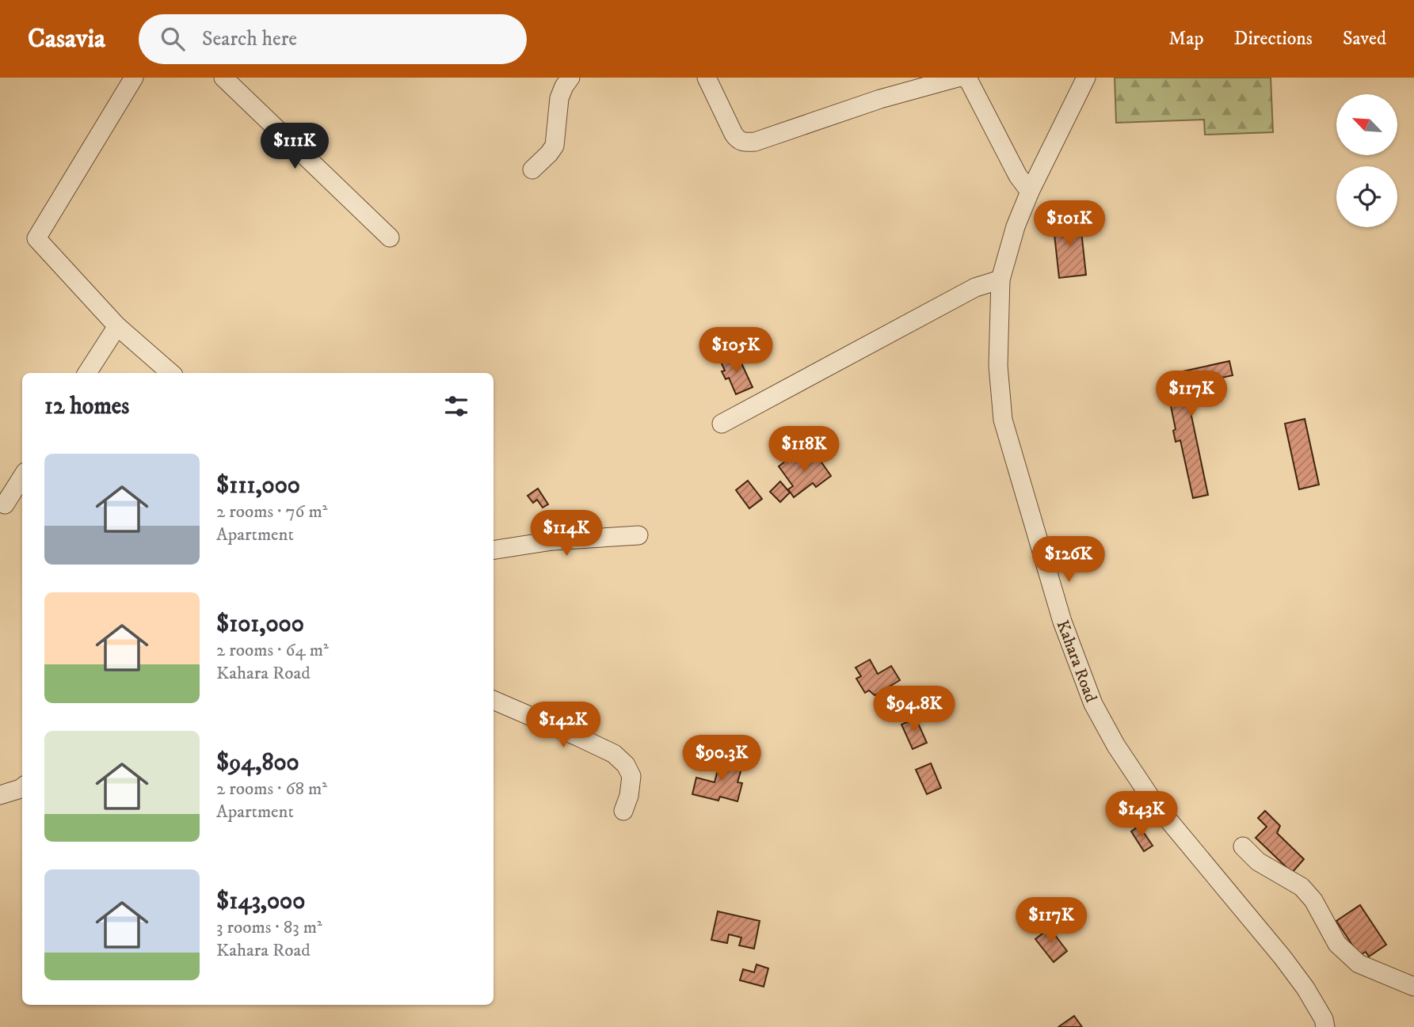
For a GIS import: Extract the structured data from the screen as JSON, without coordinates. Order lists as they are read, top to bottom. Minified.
{"streets":{"street":["Kahara Road"]},"north":"top left","page":{"header":"Casavia","search":"Search here","nav":["Map","Directions","Saved"],"price":["$111K","$101K","$105K","$117K","$118K","$114K","$126K","$94.8K","$142K","$90.3K","$143K","$117K"],"heading":"12 homes","list":[{"name":"$111,000","note":"2 rooms · 76 m² · Apartment"},{"name":"$101,000","note":"2 rooms · 64 m² · Kahara Road"},{"name":"$94,800","note":"2 rooms · 68 m² · Apartment"},{"name":"$143,000","note":"3 rooms · 83 m² · Kahara Road"}]}}
